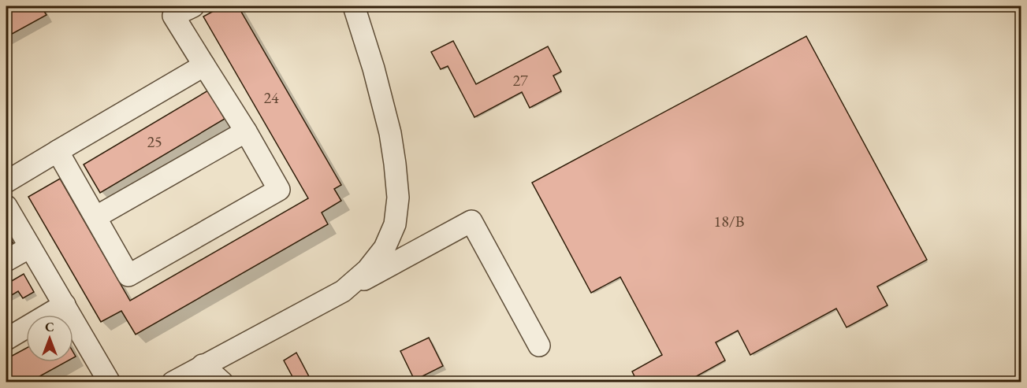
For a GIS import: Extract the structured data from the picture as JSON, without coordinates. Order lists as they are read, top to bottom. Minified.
{"house_numbers":["27","24","25","18/В"],"north":"top"}
